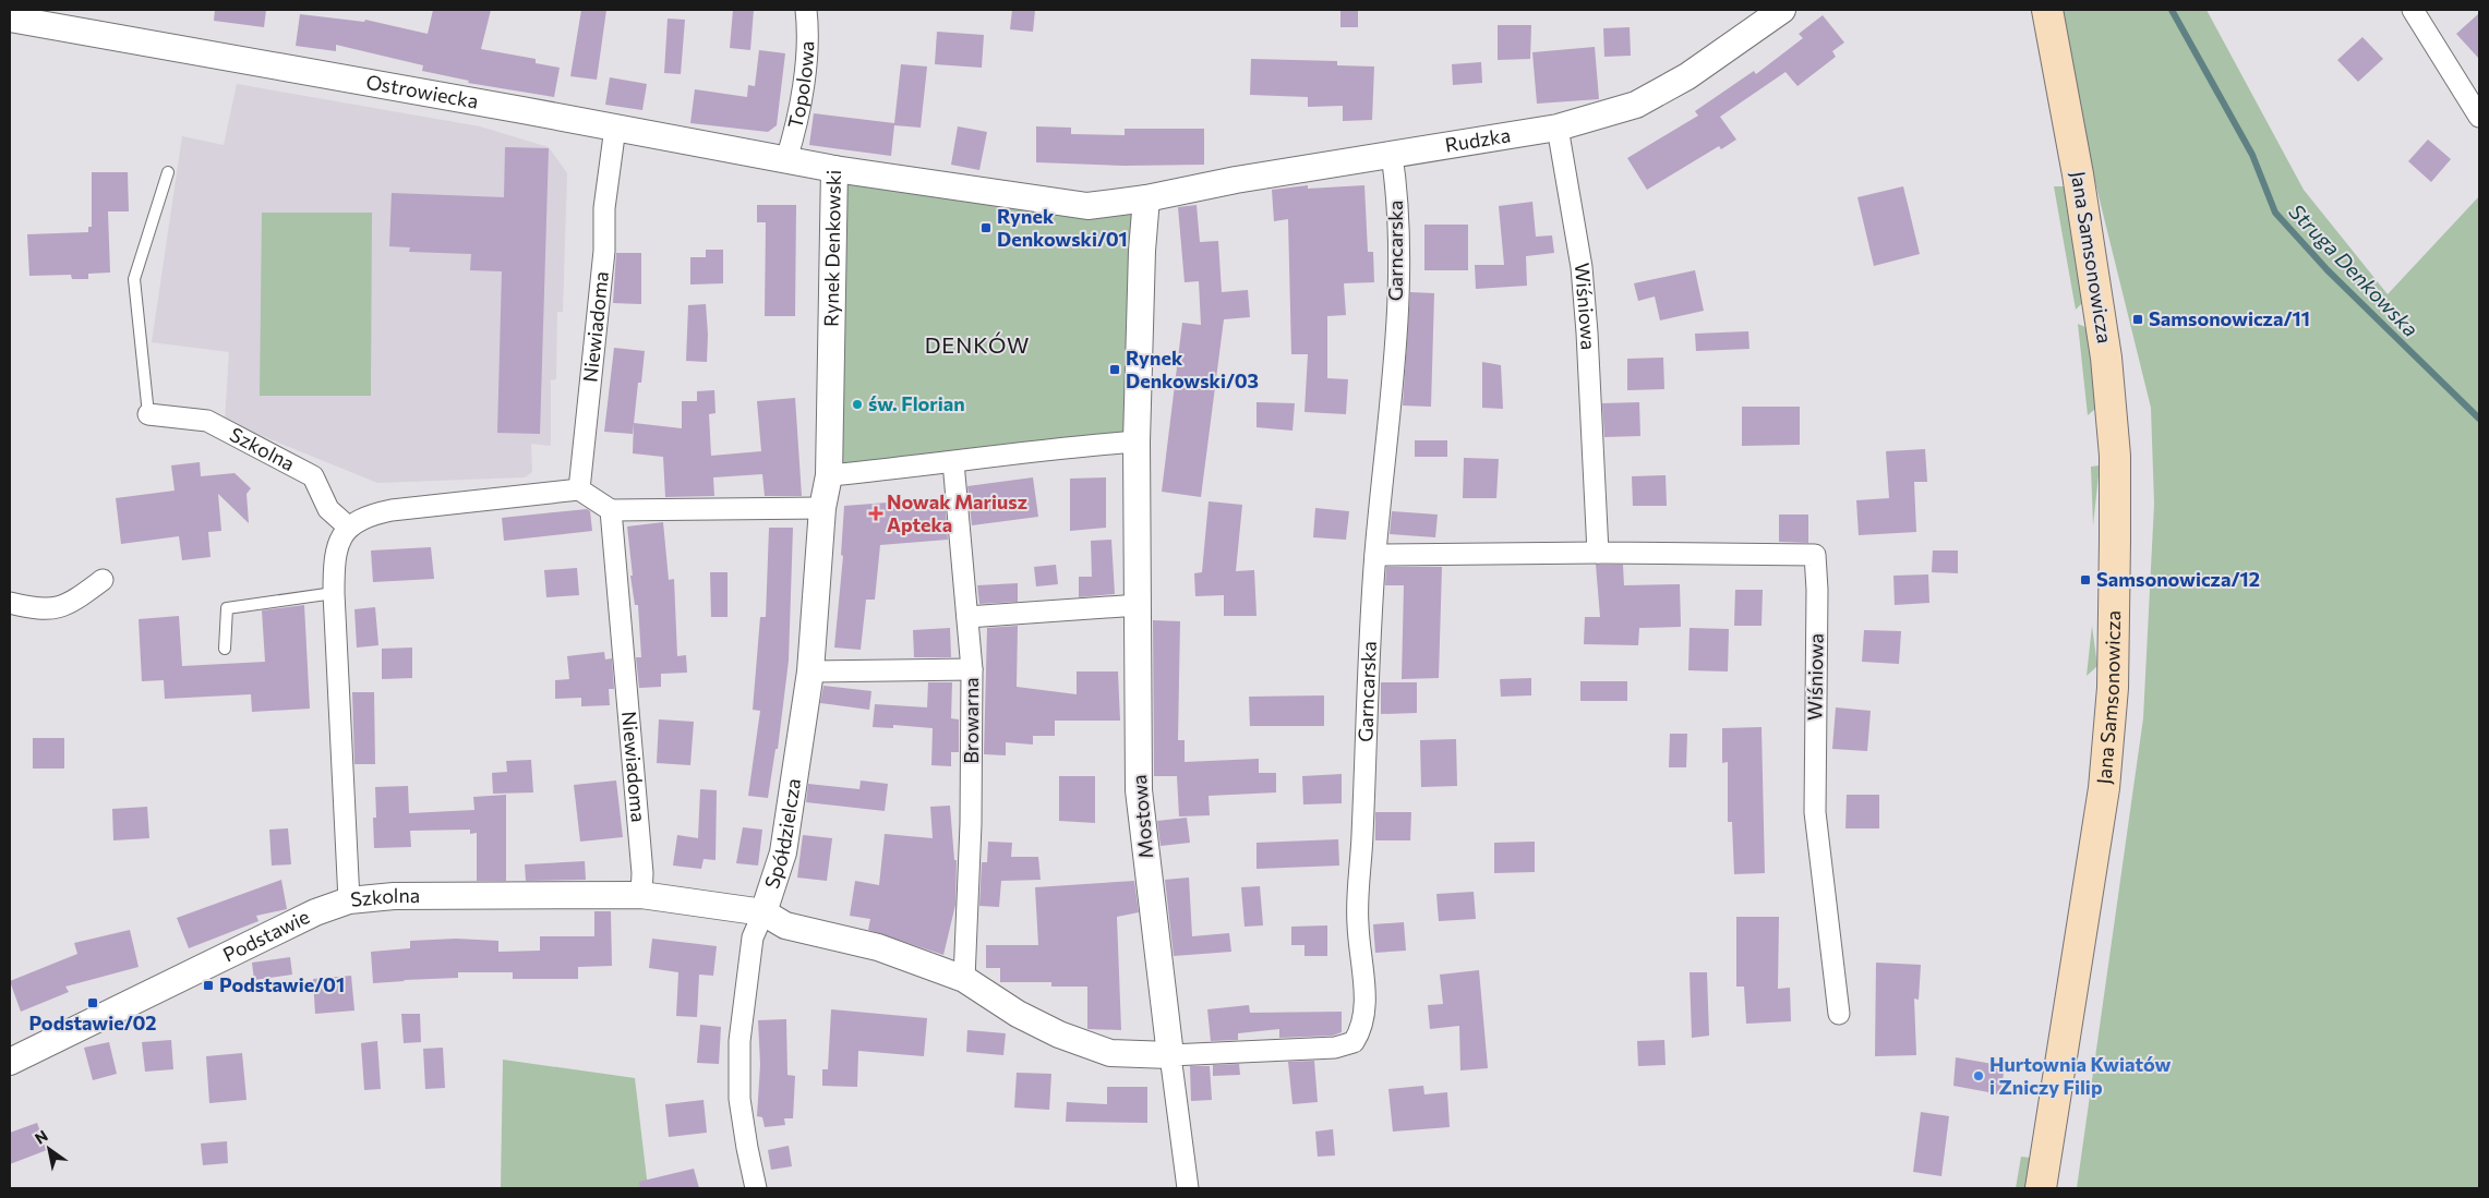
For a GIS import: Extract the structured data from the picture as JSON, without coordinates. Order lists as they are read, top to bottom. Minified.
{"streets":{"main road":["Jana Samsonowicza"],"street":["Topolowa","Ostrowiecka","Rudzka","Garncarska","Rynek Denkowski","Wiśniowa","Niewiadoma","Szkolna","Browarna","Mostowa","Spółdzielcza","Podstawie"]},"crossings":[["Topolowa","Ostrowiecka"],["Ostrowiecka","Rynek Denkowski"],["Ostrowiecka","Niewiadoma"],["Rudzka","Garncarska"],["Rudzka","Rynek Denkowski"],["Rudzka","Wiśniowa"],["Garncarska","Wiśniowa"],["Garncarska","Mostowa"],["Rynek Denkowski","Spółdzielcza"],["Niewiadoma","Szkolna"],["Szkolna","Spółdzielcza"],["Szkolna","Podstawie"]],"districts":["DENKÓW"],"water":["Struga Denkowska"],"places":{"transit":["Rynek Denkowski/01","Samsonowicza/11","Rynek Denkowski/03","Samsonowicza/12","Podstawie/01","Podstawie/02"],"other":["św. Florian","Hurtownia Kwiatów i Zniczy Filip"],"health":["Nowak Mariusz Apteka"]},"north":"top left"}
